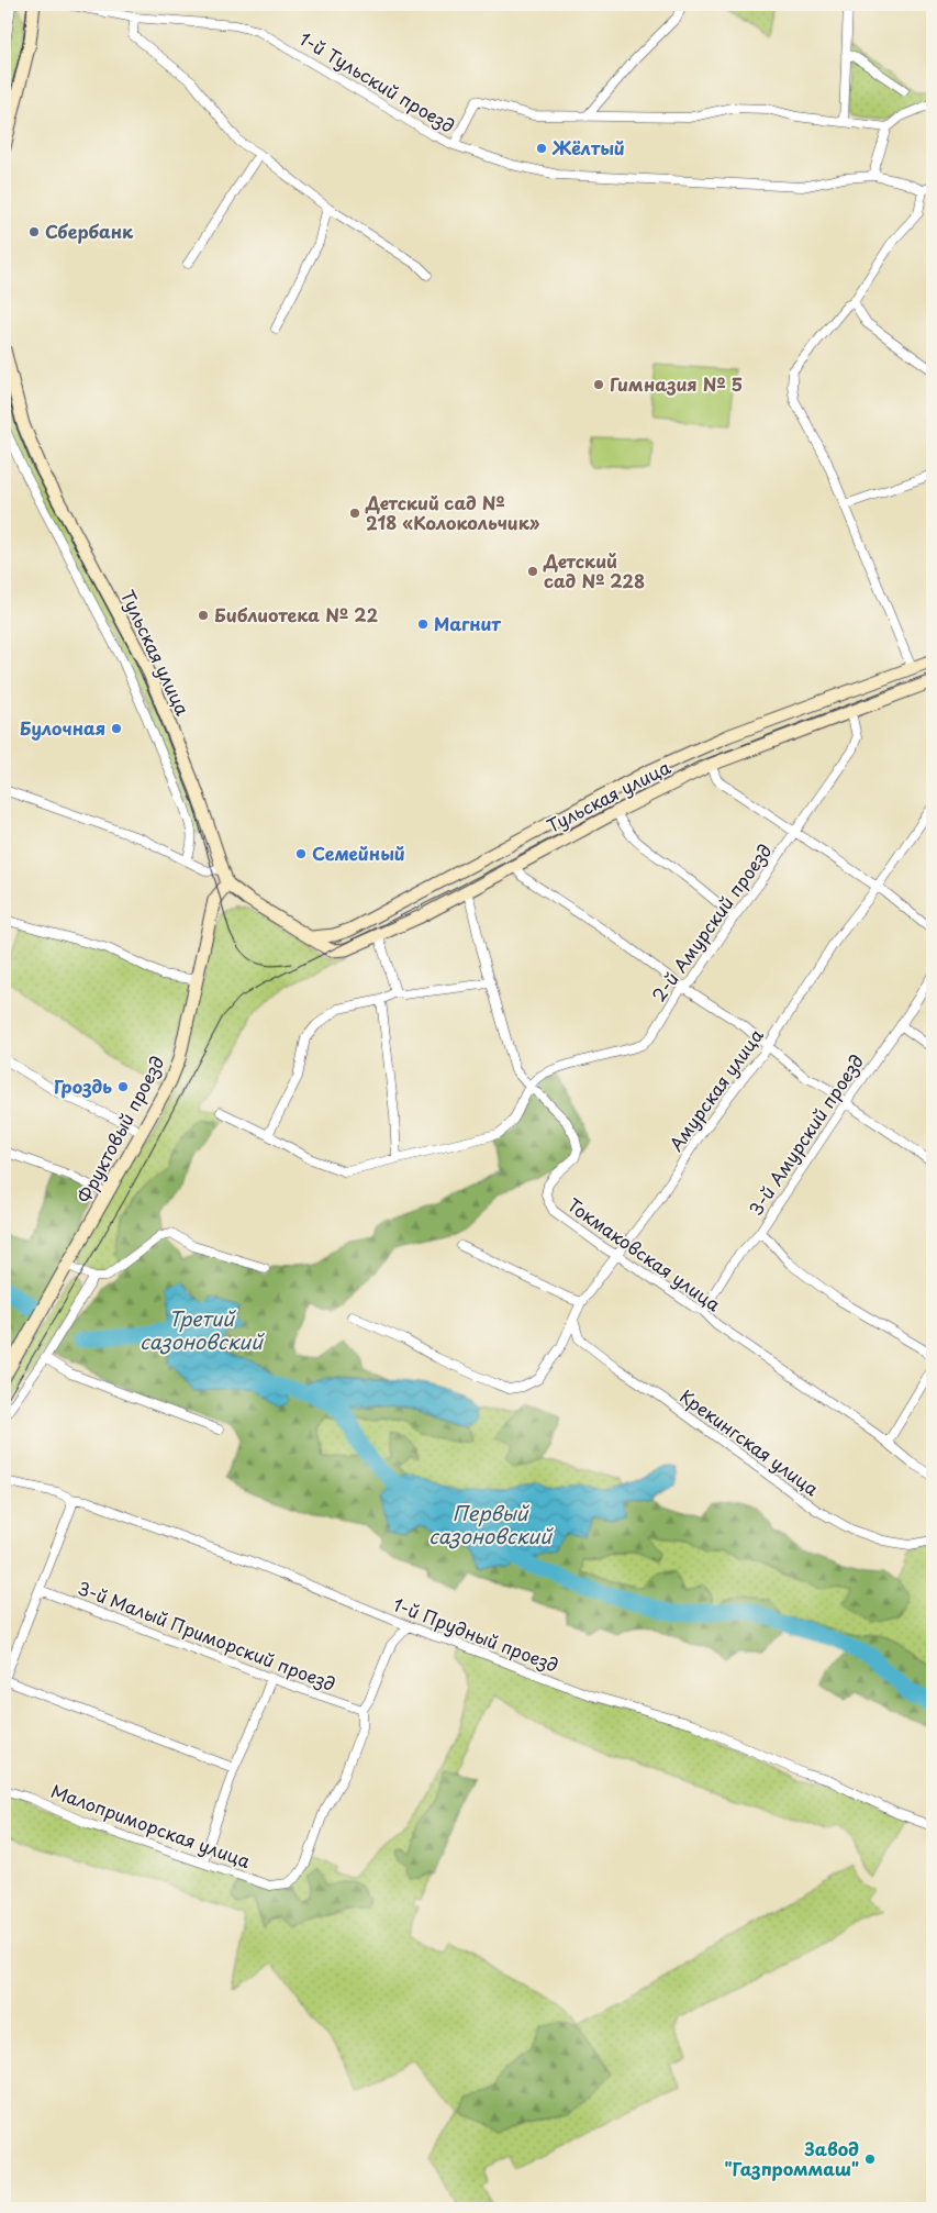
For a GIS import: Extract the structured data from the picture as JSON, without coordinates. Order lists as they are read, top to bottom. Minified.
{"streets":{"street":["1-й Тульский проезд","Тульская улица","2-й Амурский проезд","Амурская улица","Фруктовый проезд","3-й Амурский проезд","Токмаковская улица","Крекингская улица","1-й Прудный проезд","3-й Малый Приморский проезд","Малоприморская улица"]},"crossings":[["Тульская улица","2-й Амурский проезд"],["Тульская улица","Фруктовый проезд"],["Тульская улица","Токмаковская улица"],["2-й Амурский проезд","Токмаковская улица"],["Амурская улица","Токмаковская улица"],["Амурская улица","Крекингская улица"],["3-й Амурский проезд","Токмаковская улица"],["3-й Малый Приморский проезд","Малоприморская улица"]],"water":["Третий сазоновский","Первый сазоновский"],"places":["Жёлтый","Сбербанк","Гимназия № 5","Детский сад № 218 «Колокольчик»","Детский сад № 228","Библиотека № 22","Магнит","Булочная","Семейный","Гроздь","Завод \"Газпроммаш\""]}
